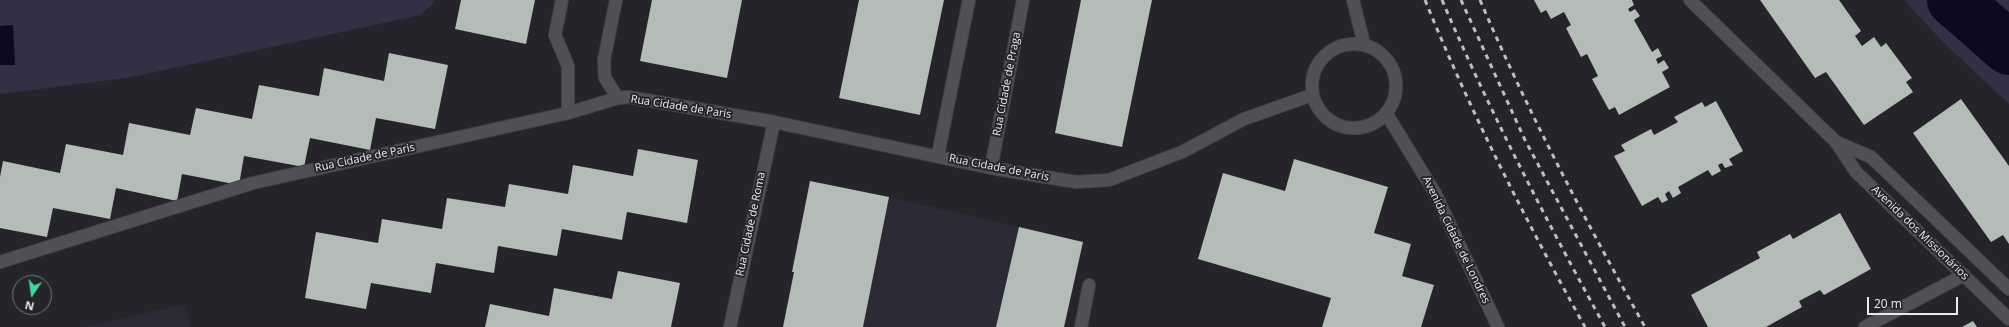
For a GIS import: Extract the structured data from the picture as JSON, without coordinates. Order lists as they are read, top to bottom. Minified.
{"streets":{"street":["Rua Cidade de Praga","Rua Cidade de Paris","Rua Cidade de Roma","Avenida dos Missionários","Avenida Cidade de Londres"]},"crossings":[["Rua Cidade de Praga","Rua Cidade de Paris"],["Rua Cidade de Paris","Rua Cidade de Roma"],["Rua Cidade de Paris","Avenida Cidade de Londres"]],"scale_bar":"20 m","north":"bottom"}
